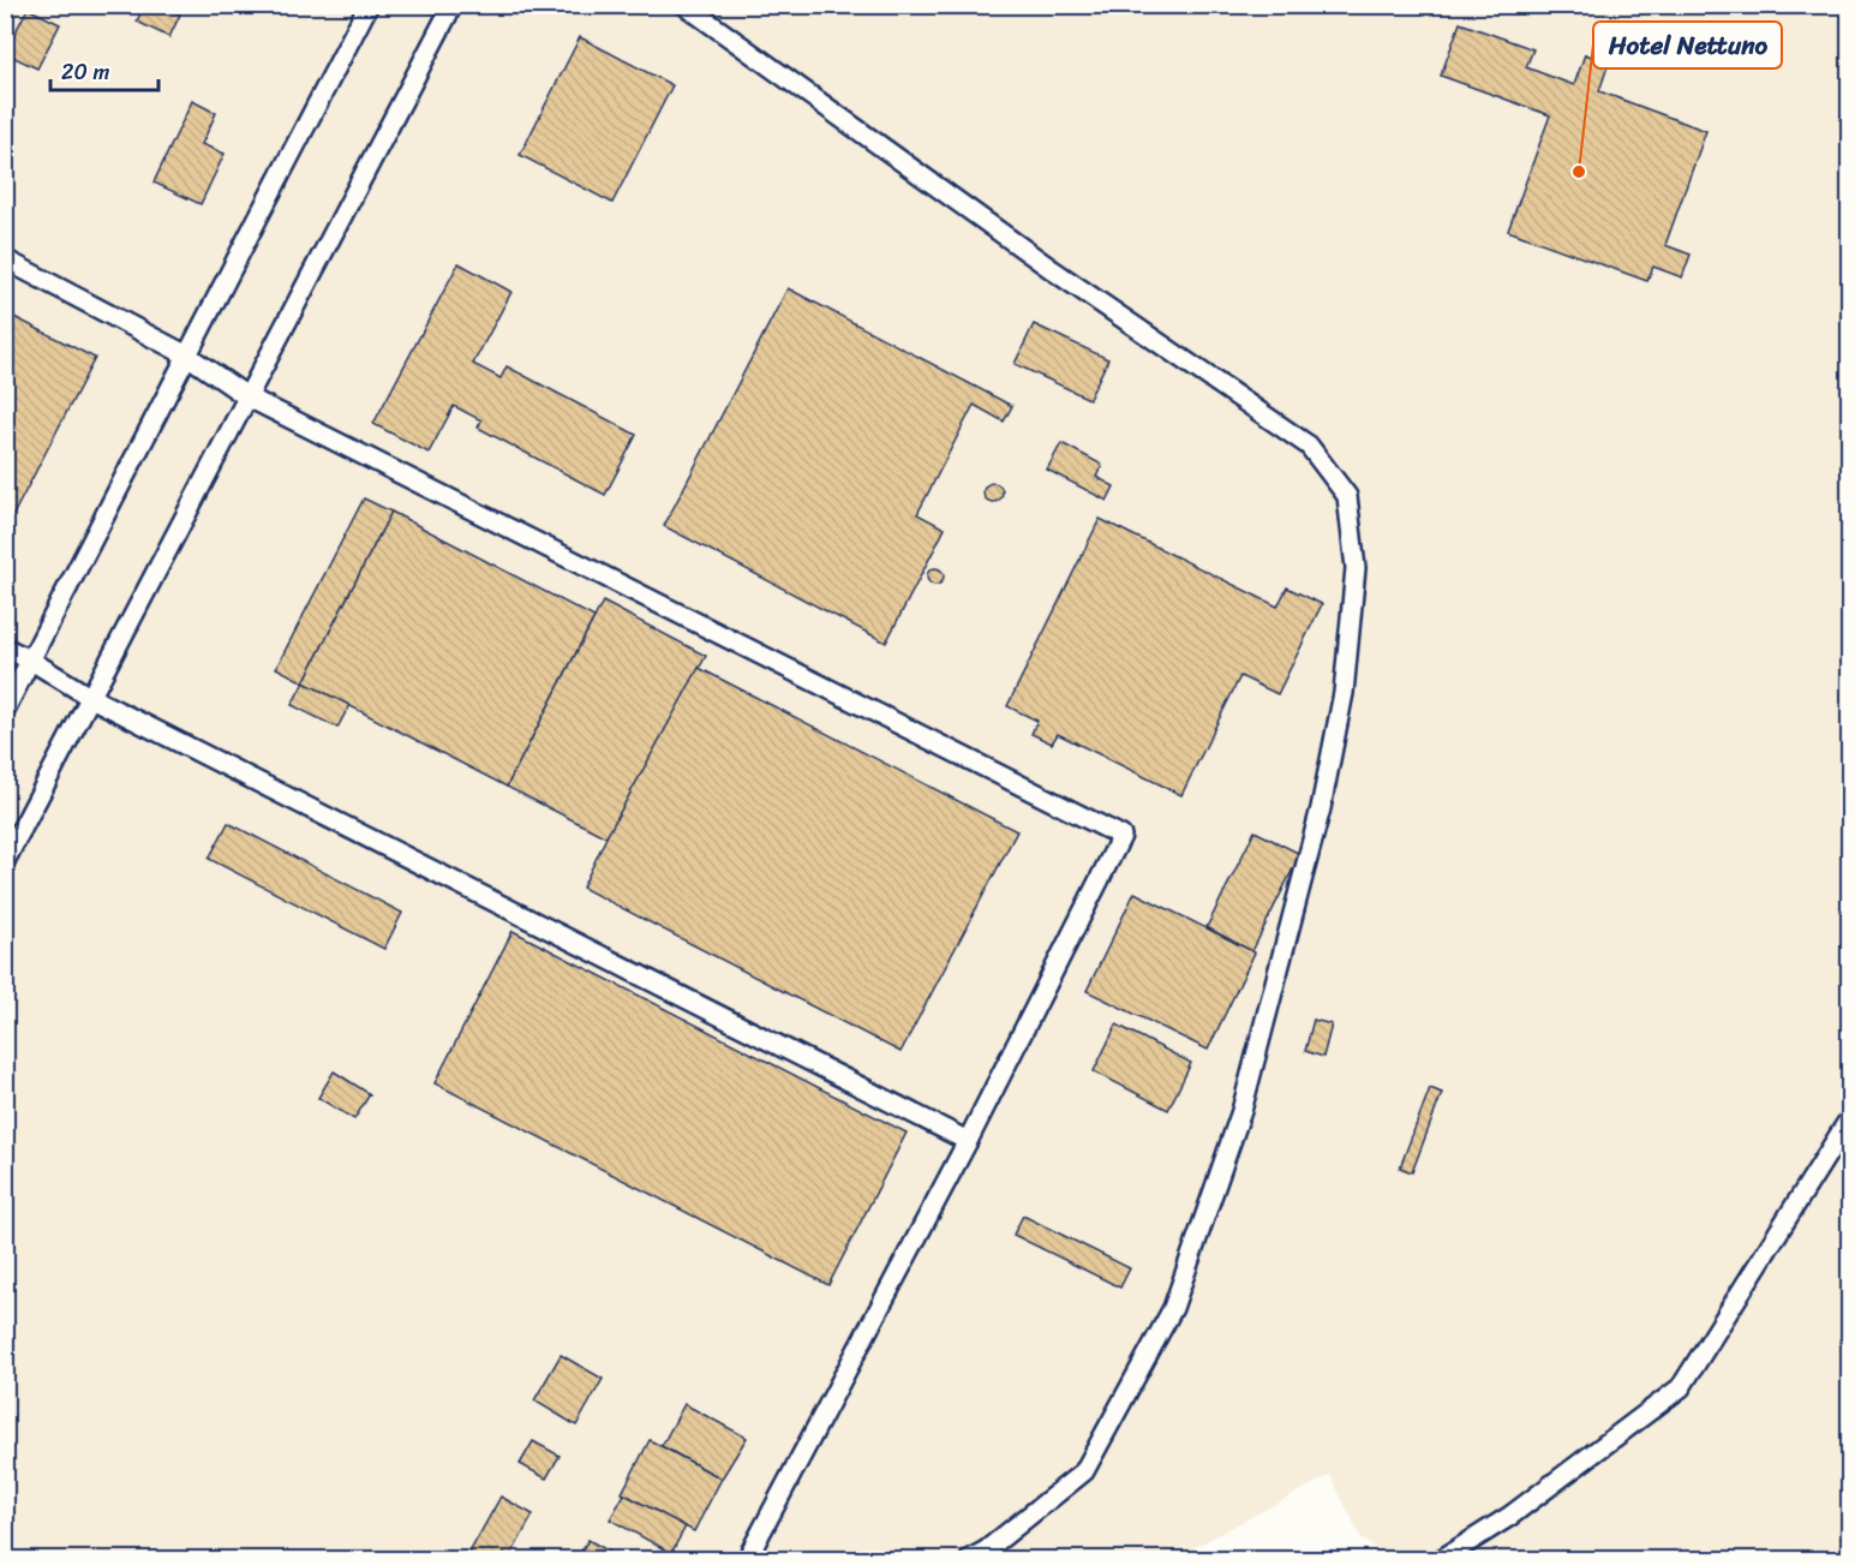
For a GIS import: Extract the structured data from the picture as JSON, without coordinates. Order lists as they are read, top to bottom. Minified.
{"places":["Hotel Nettuno"],"scale_bar":"20 m"}
